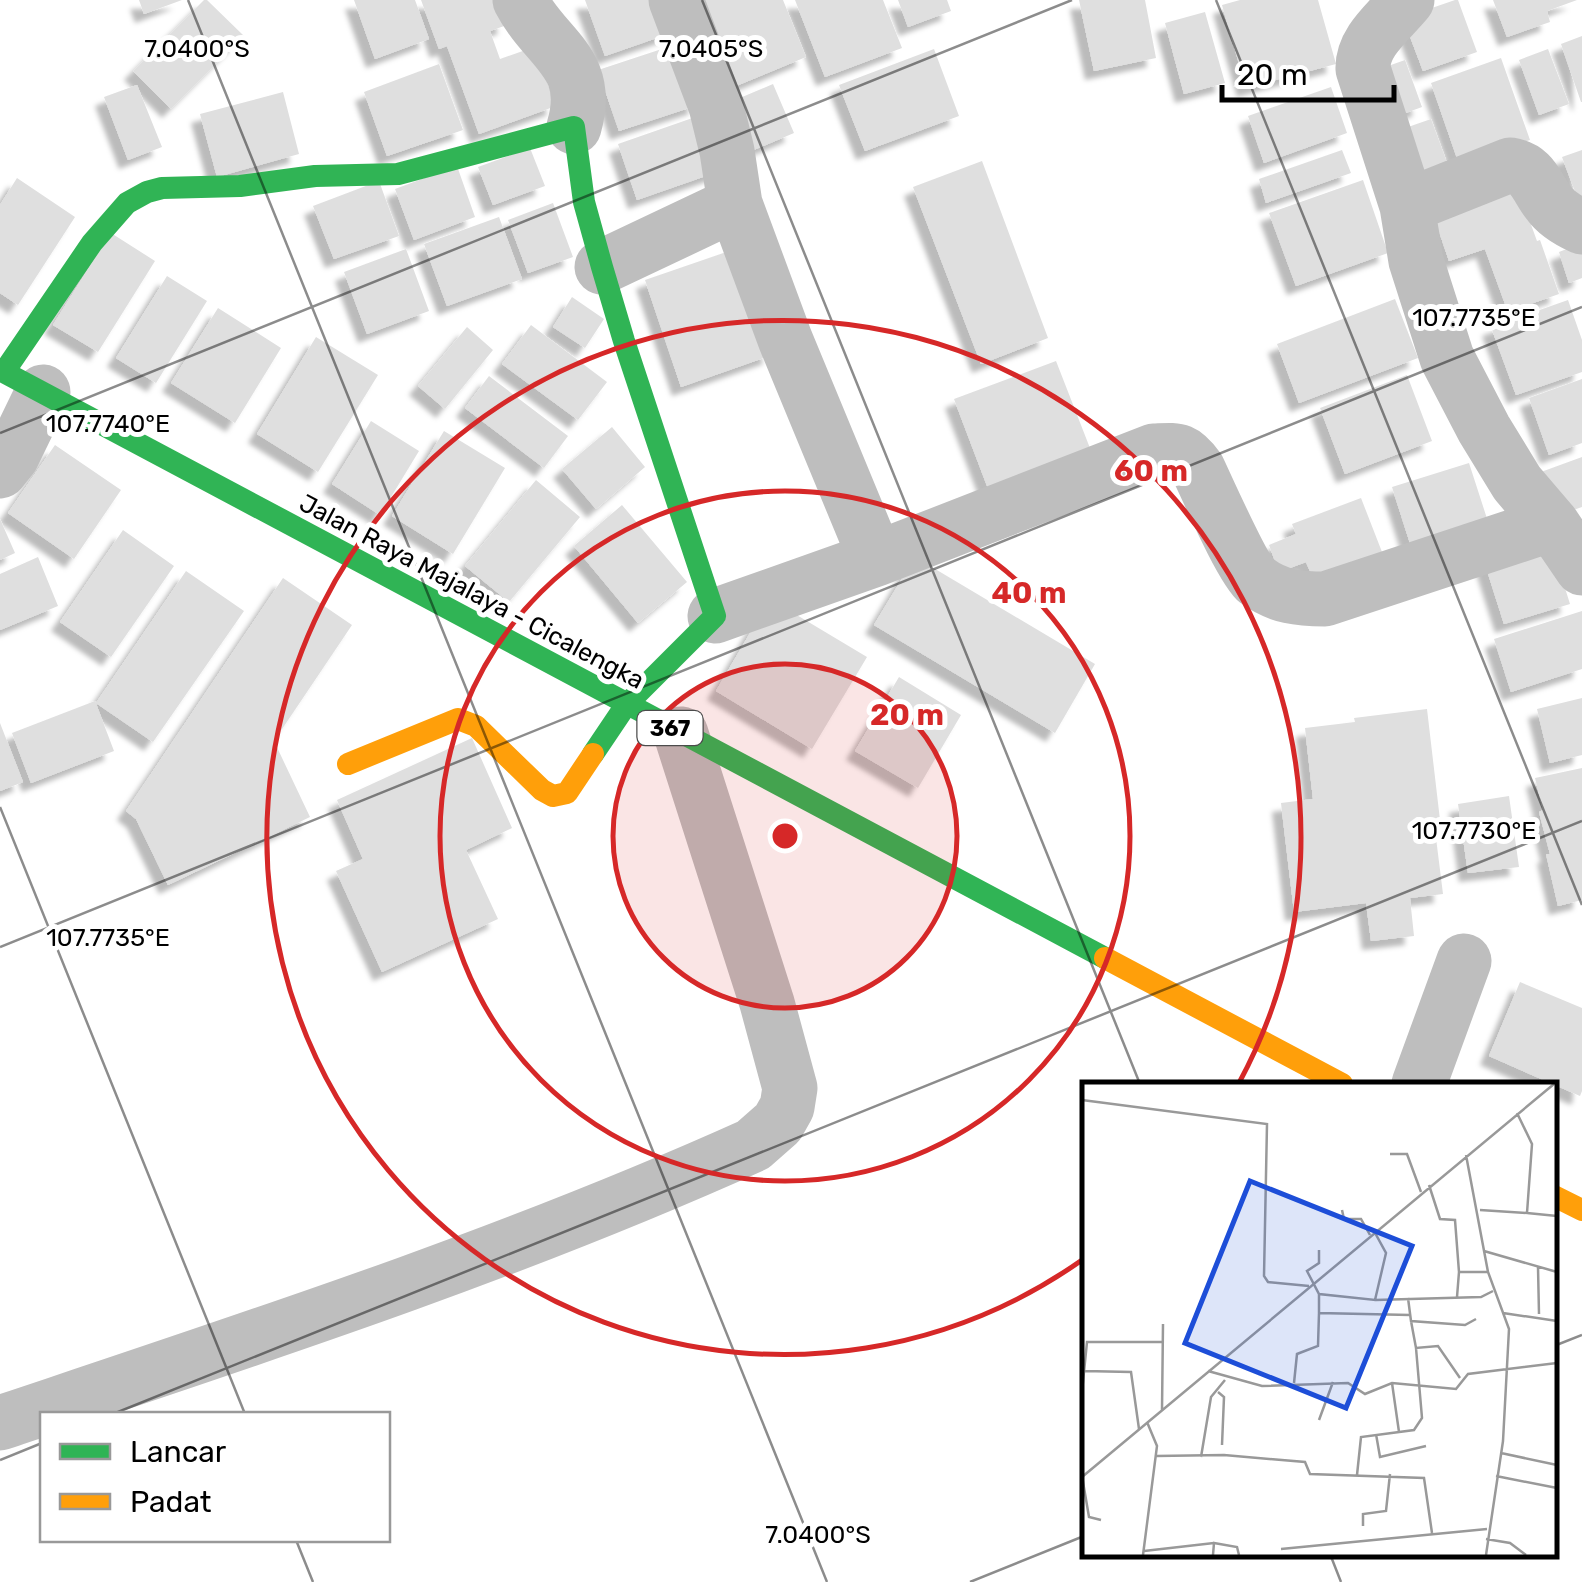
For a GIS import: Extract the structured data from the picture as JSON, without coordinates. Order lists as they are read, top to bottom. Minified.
{"streets":{"street":["Jalan Raya Majalaya - Cicalengka","367"]},"legend":["Lancar","Padat"],"scale_bar":"20 m","coordinates":["7.0400°S","7.0405°S","107.7735°E","107.7740°E","107.7730°E"],"rings":["60 m","40 m","20 m"]}
